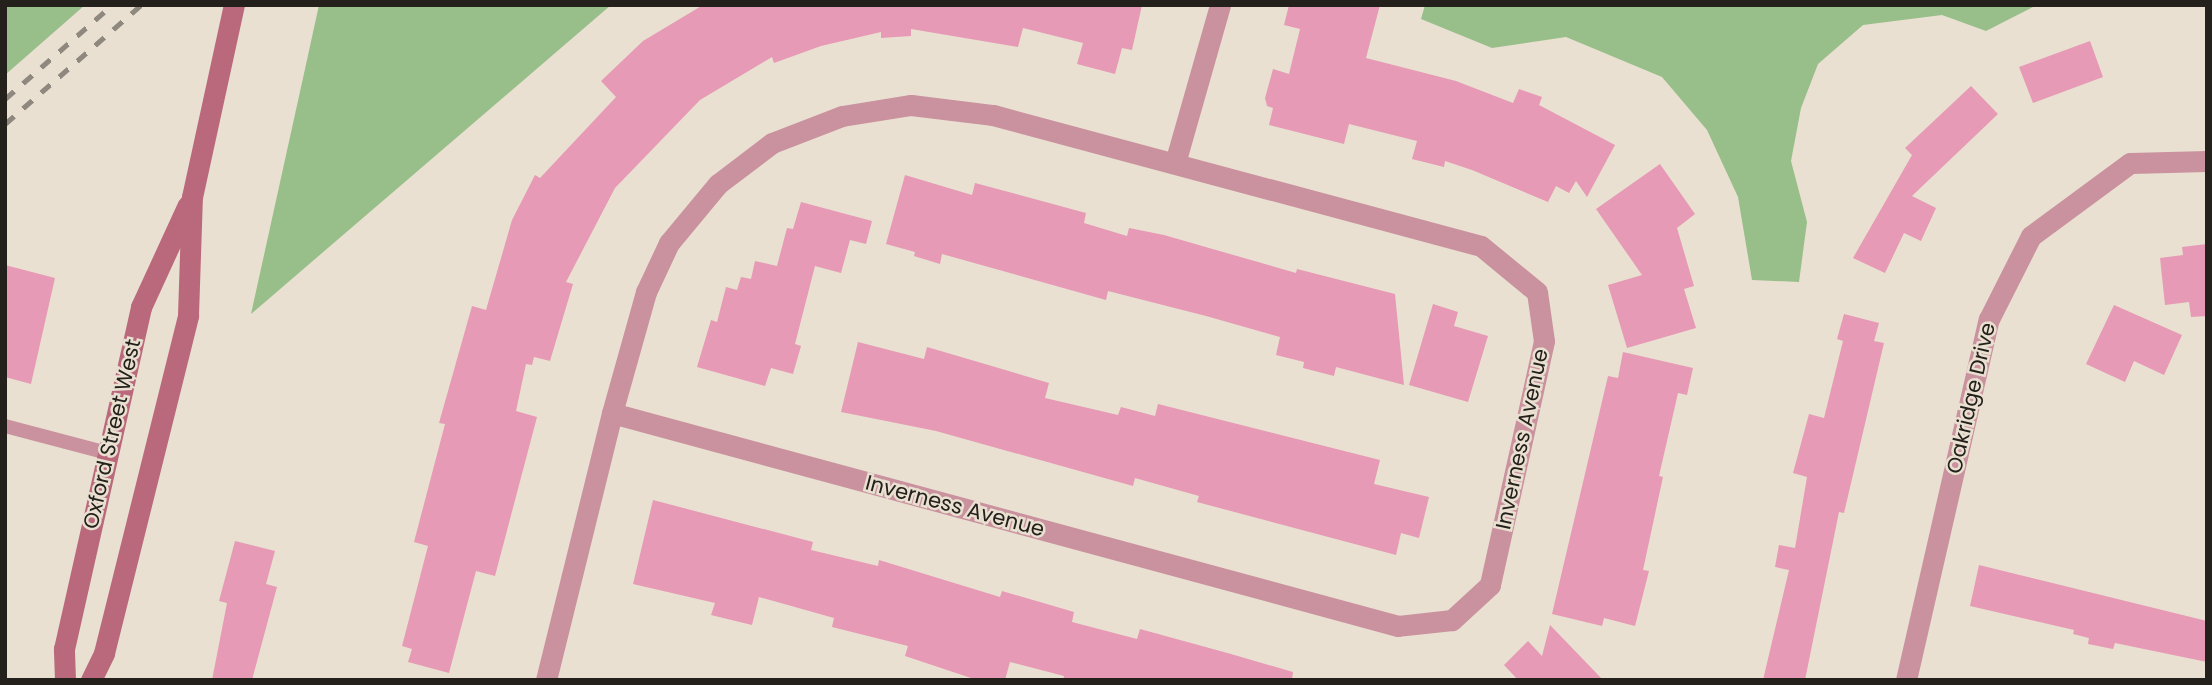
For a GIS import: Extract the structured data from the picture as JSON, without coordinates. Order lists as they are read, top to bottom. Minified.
{"streets":{"main road":["Oxford Street West"],"street":["Oakridge Drive","Inverness Avenue"]}}
